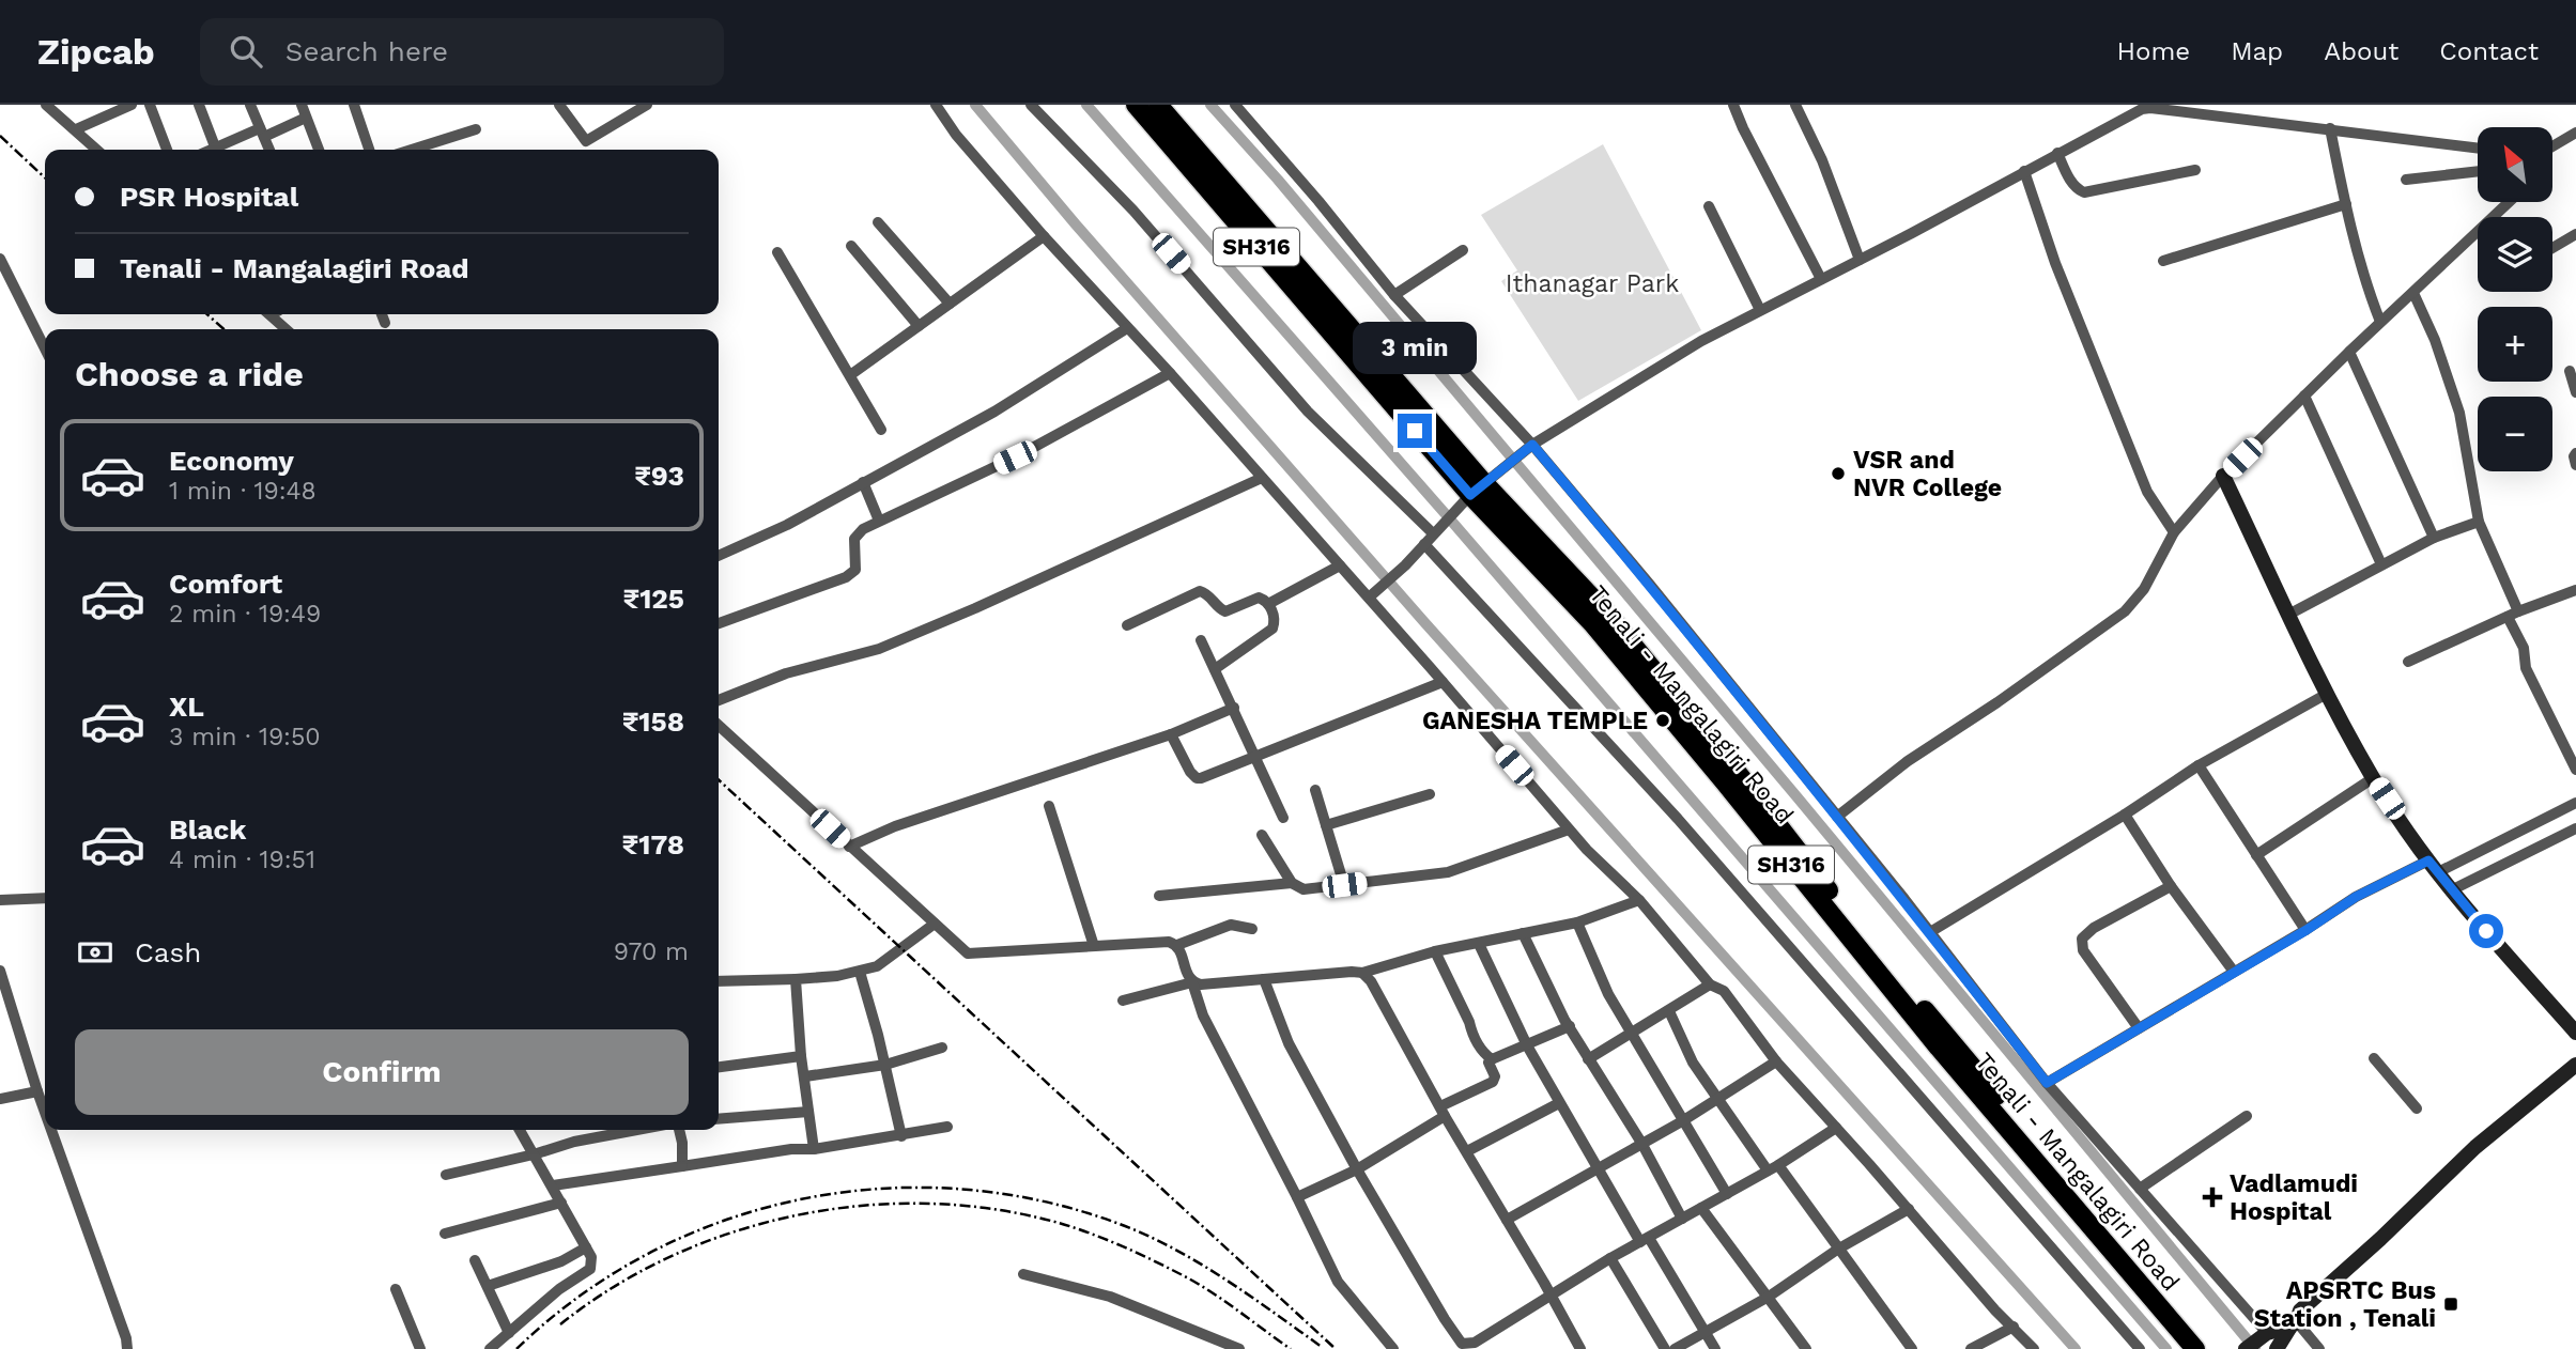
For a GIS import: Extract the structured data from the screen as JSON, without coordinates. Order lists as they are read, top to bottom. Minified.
{"streets":{"main road":["SH316","Tenali - Mangalagiri Road"]},"parks":["Ithanagar Park"],"places":{"other":["VSR and NVR College","GANESHA TEMPLE"],"health":["Vadlamudi Hospital"],"transit":["APSRTC Bus Station , Tenali"]},"north":"top left","page":{"header":"Zipcab","search":"Search here","nav":["Home","Map","About","Contact"],"map_buttons":["+","−"],"banner":["PSR Hospital","Tenali - Mangalagiri Road"],"bubble":"3 min","heading":"Choose a ride","list":[{"name":"Economy","note":"1 min · 19:48","value":"₹93"},{"name":"Comfort","note":"2 min · 19:49","value":"₹125"},{"name":"XL","note":"3 min · 19:50","value":"₹158"},{"name":"Black","note":"4 min · 19:51","value":"₹178"}],"pay":["Cash","970 m"],"buttons":"Confirm"}}
